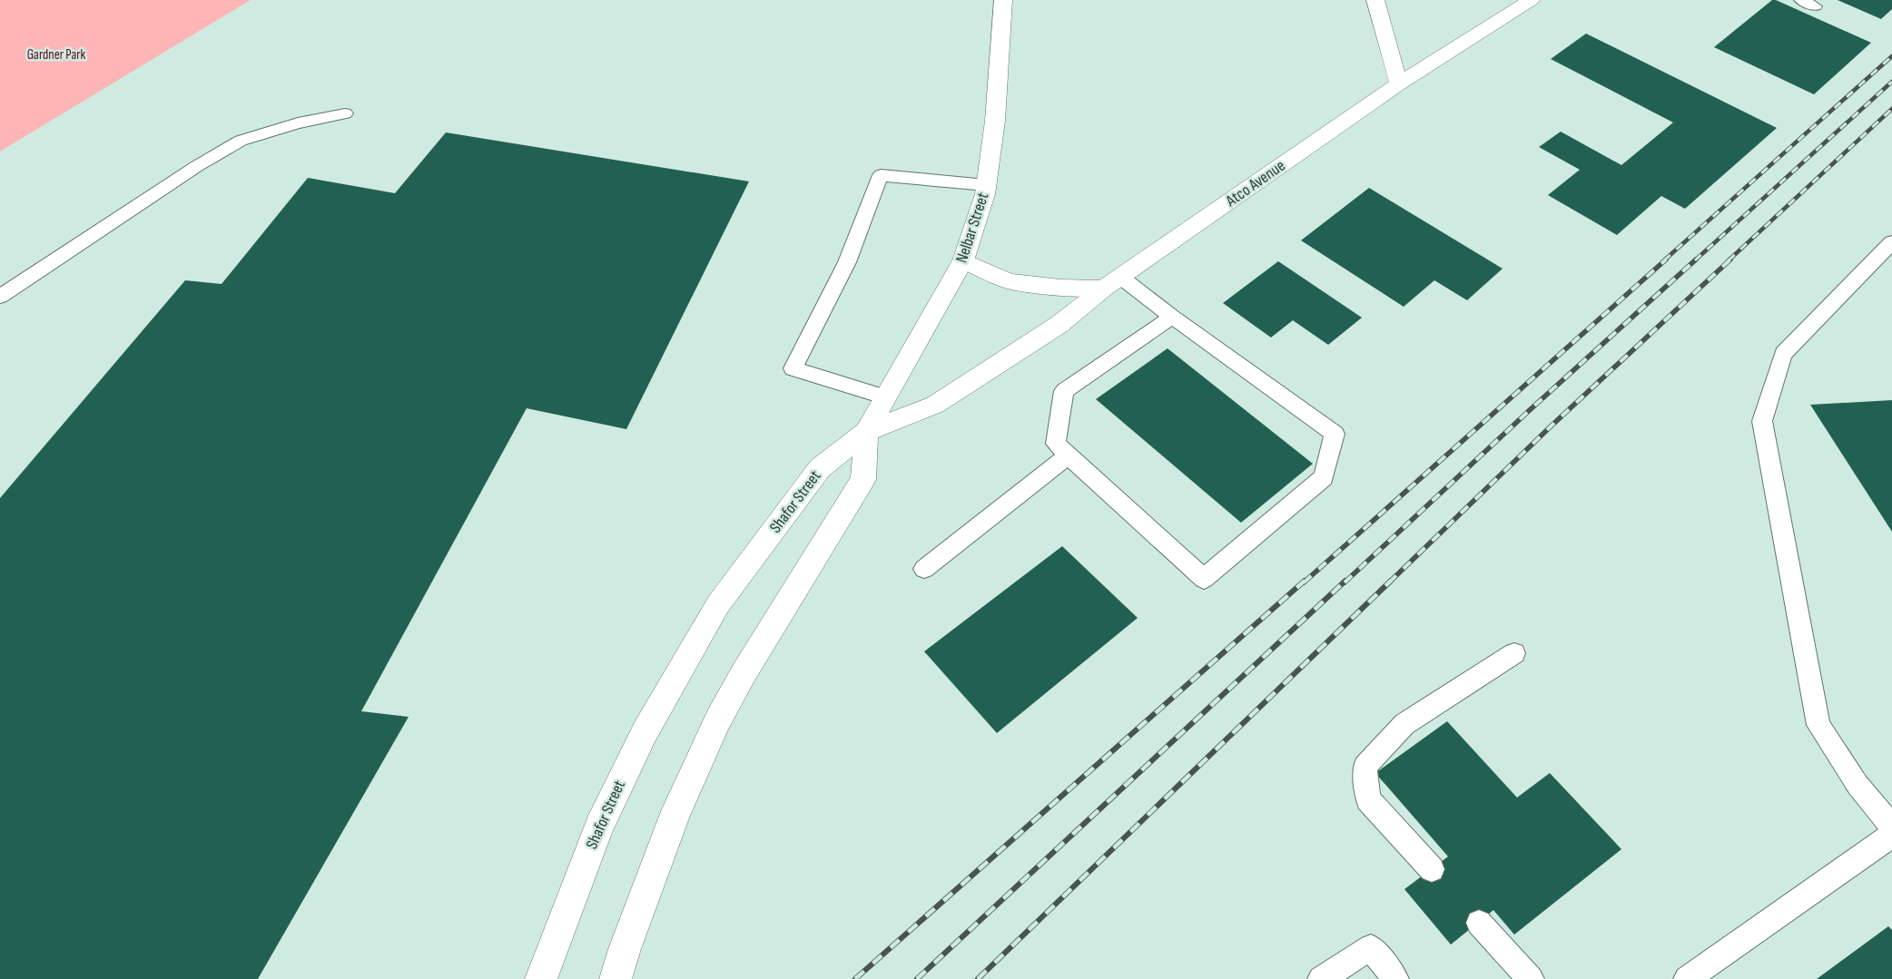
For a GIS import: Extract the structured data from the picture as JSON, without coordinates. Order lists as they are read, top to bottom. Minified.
{"streets":{"main road":["Atco Avenue","Nelbar Street","Shafor Street"]},"crossings":[["Atco Avenue","Nelbar Street"],["Atco Avenue","Shafor Street"],["Nelbar Street","Shafor Street"]],"parks":["Gardner Park"]}
